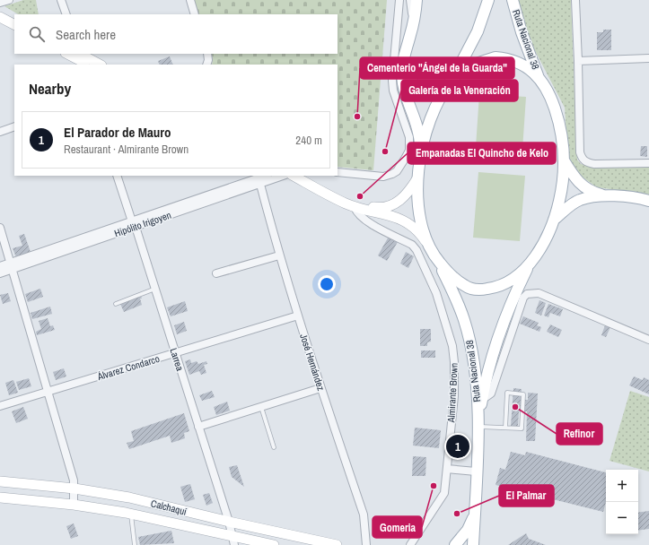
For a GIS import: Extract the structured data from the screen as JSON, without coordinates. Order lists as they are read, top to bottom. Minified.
{"streets":{"main road":["Ruta Nacional 38"],"street":["Hipólito Irigoyen","Larrea","José Hernández","Álvarez Condarco","Almirante Brown","Calchaquí"]},"crossings":[["Hipólito Irigoyen","Larrea"],["Hipólito Irigoyen","José Hernández"],["Larrea","Álvarez Condarco"],["Larrea","Calchaquí"],["José Hernández","Álvarez Condarco"]],"places":["Cementerio \"Ángel de la Guarda\"","Galería de la Veneración","Empanadas El Quincho de Kelo","Refinor","Gomeria","El Palmar"],"page":{"search":"Search here","heading":"Nearby","list":[{"mark":"1","name":"El Parador de Mauro","note":"Restaurant · Almirante Brown","value":"240 m"}],"pins":"1","map_buttons":["+","−"]}}
